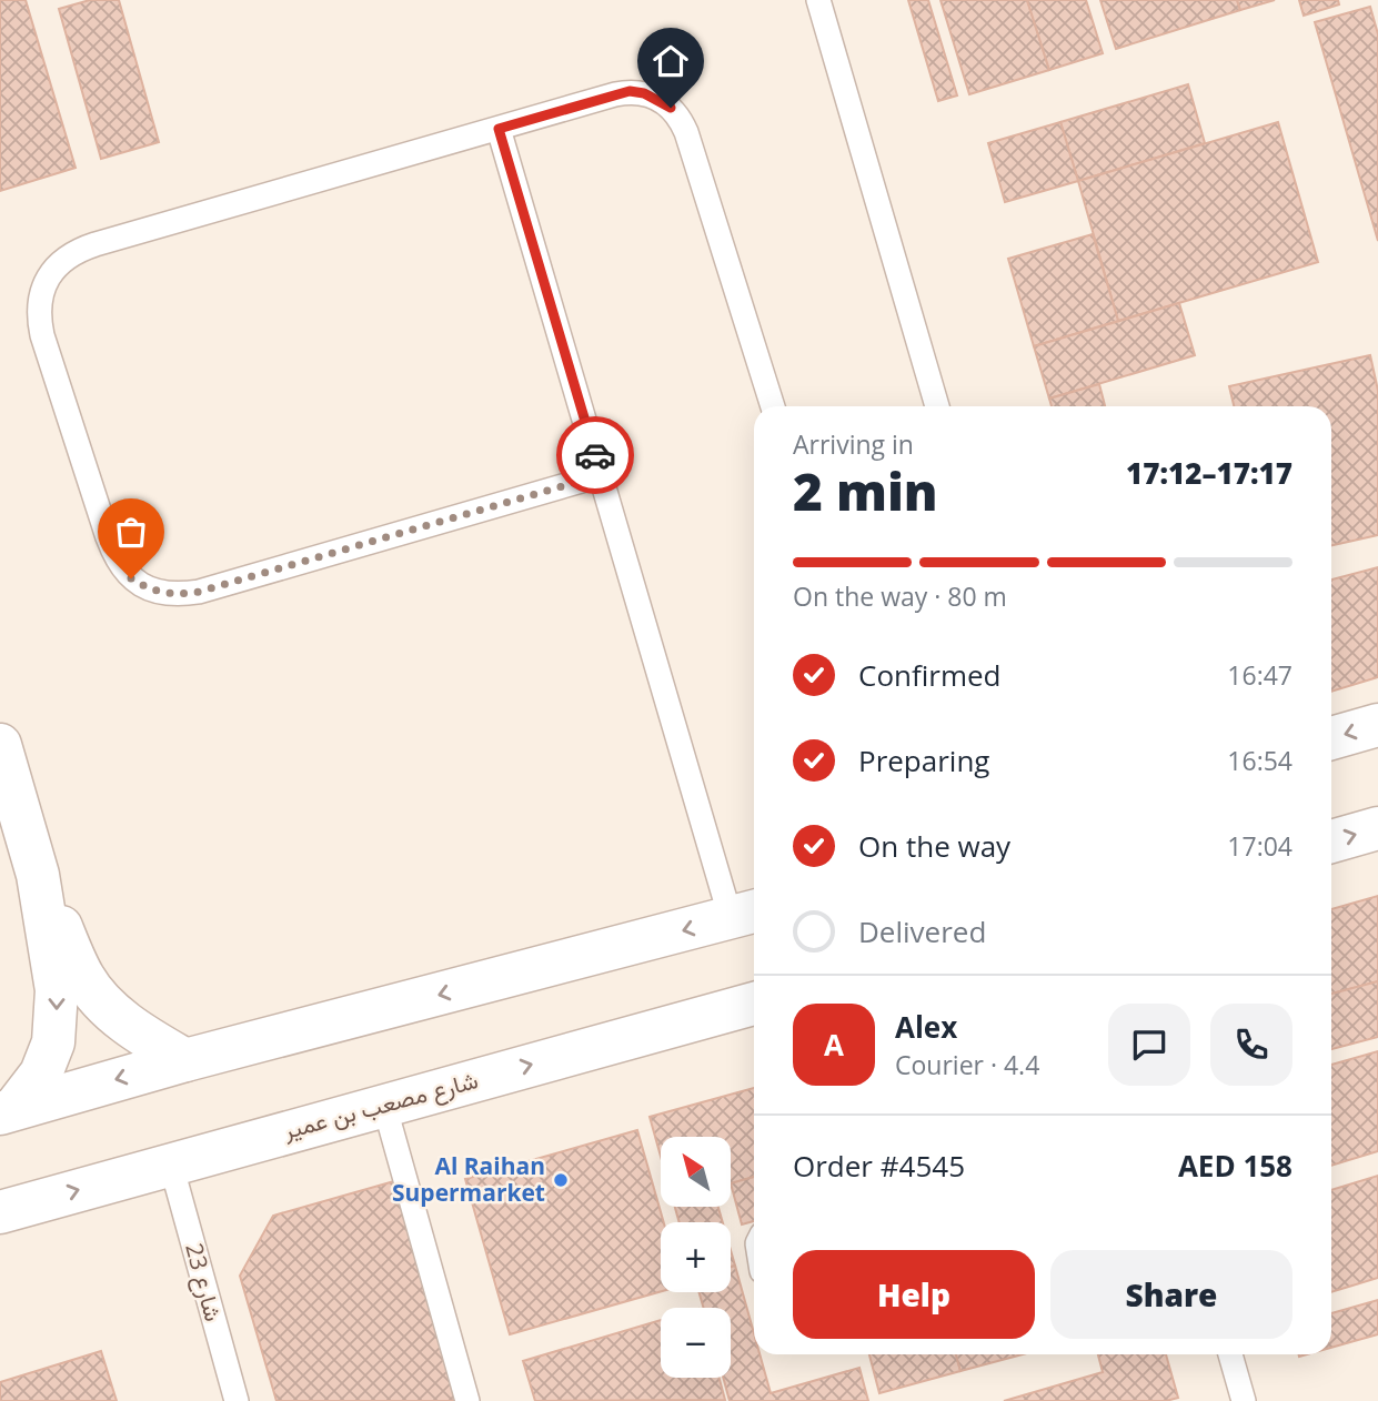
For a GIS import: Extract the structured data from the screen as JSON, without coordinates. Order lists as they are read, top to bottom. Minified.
{"streets":{"street":["شارع مصعب بن عمير"],"lane":["شارع 23"]},"crossings":[["شارع مصعب بن عمير","شارع 23"]],"places":["Al Raihan Supermarket"],"north":"top left","page":{"heading":["2 min","Arriving in","17:12–17:17"],"panel":["Alex","Courier · 4.4","Order #4545","AED 158"],"bar":"On the way · 80 m","list":[["Confirmed","16:47"],["Preparing","16:54"],["On the way","17:04"],"Delivered"],"round":"A","map_buttons":["+","−"],"buttons":["Help","Share"]}}
